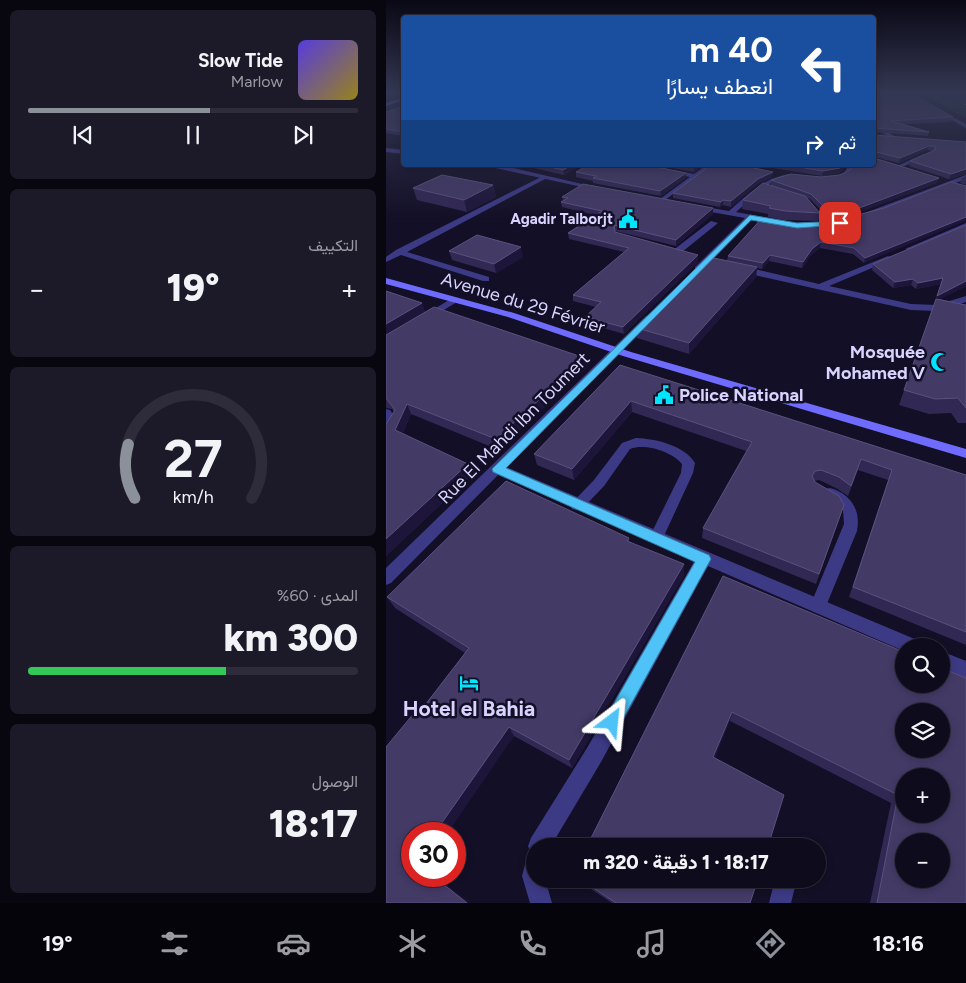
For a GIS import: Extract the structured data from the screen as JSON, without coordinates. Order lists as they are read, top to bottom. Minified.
{"streets":{"street":["Avenue du 29 Février","Rue El Mahdi Ibn Toumert"]},"crossings":[["Avenue du 29 Février","Rue El Mahdi Ibn Toumert"]],"places":{"public building":["Agadir Talborjt","Police National"],"mosque":["Mosquée Mohamed V"],"hotel":["Hotel el Bahia"]},"page":{"turn":["40 m","انعطف يسارًا"],"song":["Slow Tide","Marlow"],"then":"ثم","tile":["التكييف",["المدى · 60%","300 km"],["الوصول","18:17"]],"heat":["−","19°","+"],"map_buttons":["+","−"],"limit":"30","trip":"18:17 · 1 دقيقة · 320 m","tabs":["18:16","19°"],"gauge":["27","km/h"]}}
